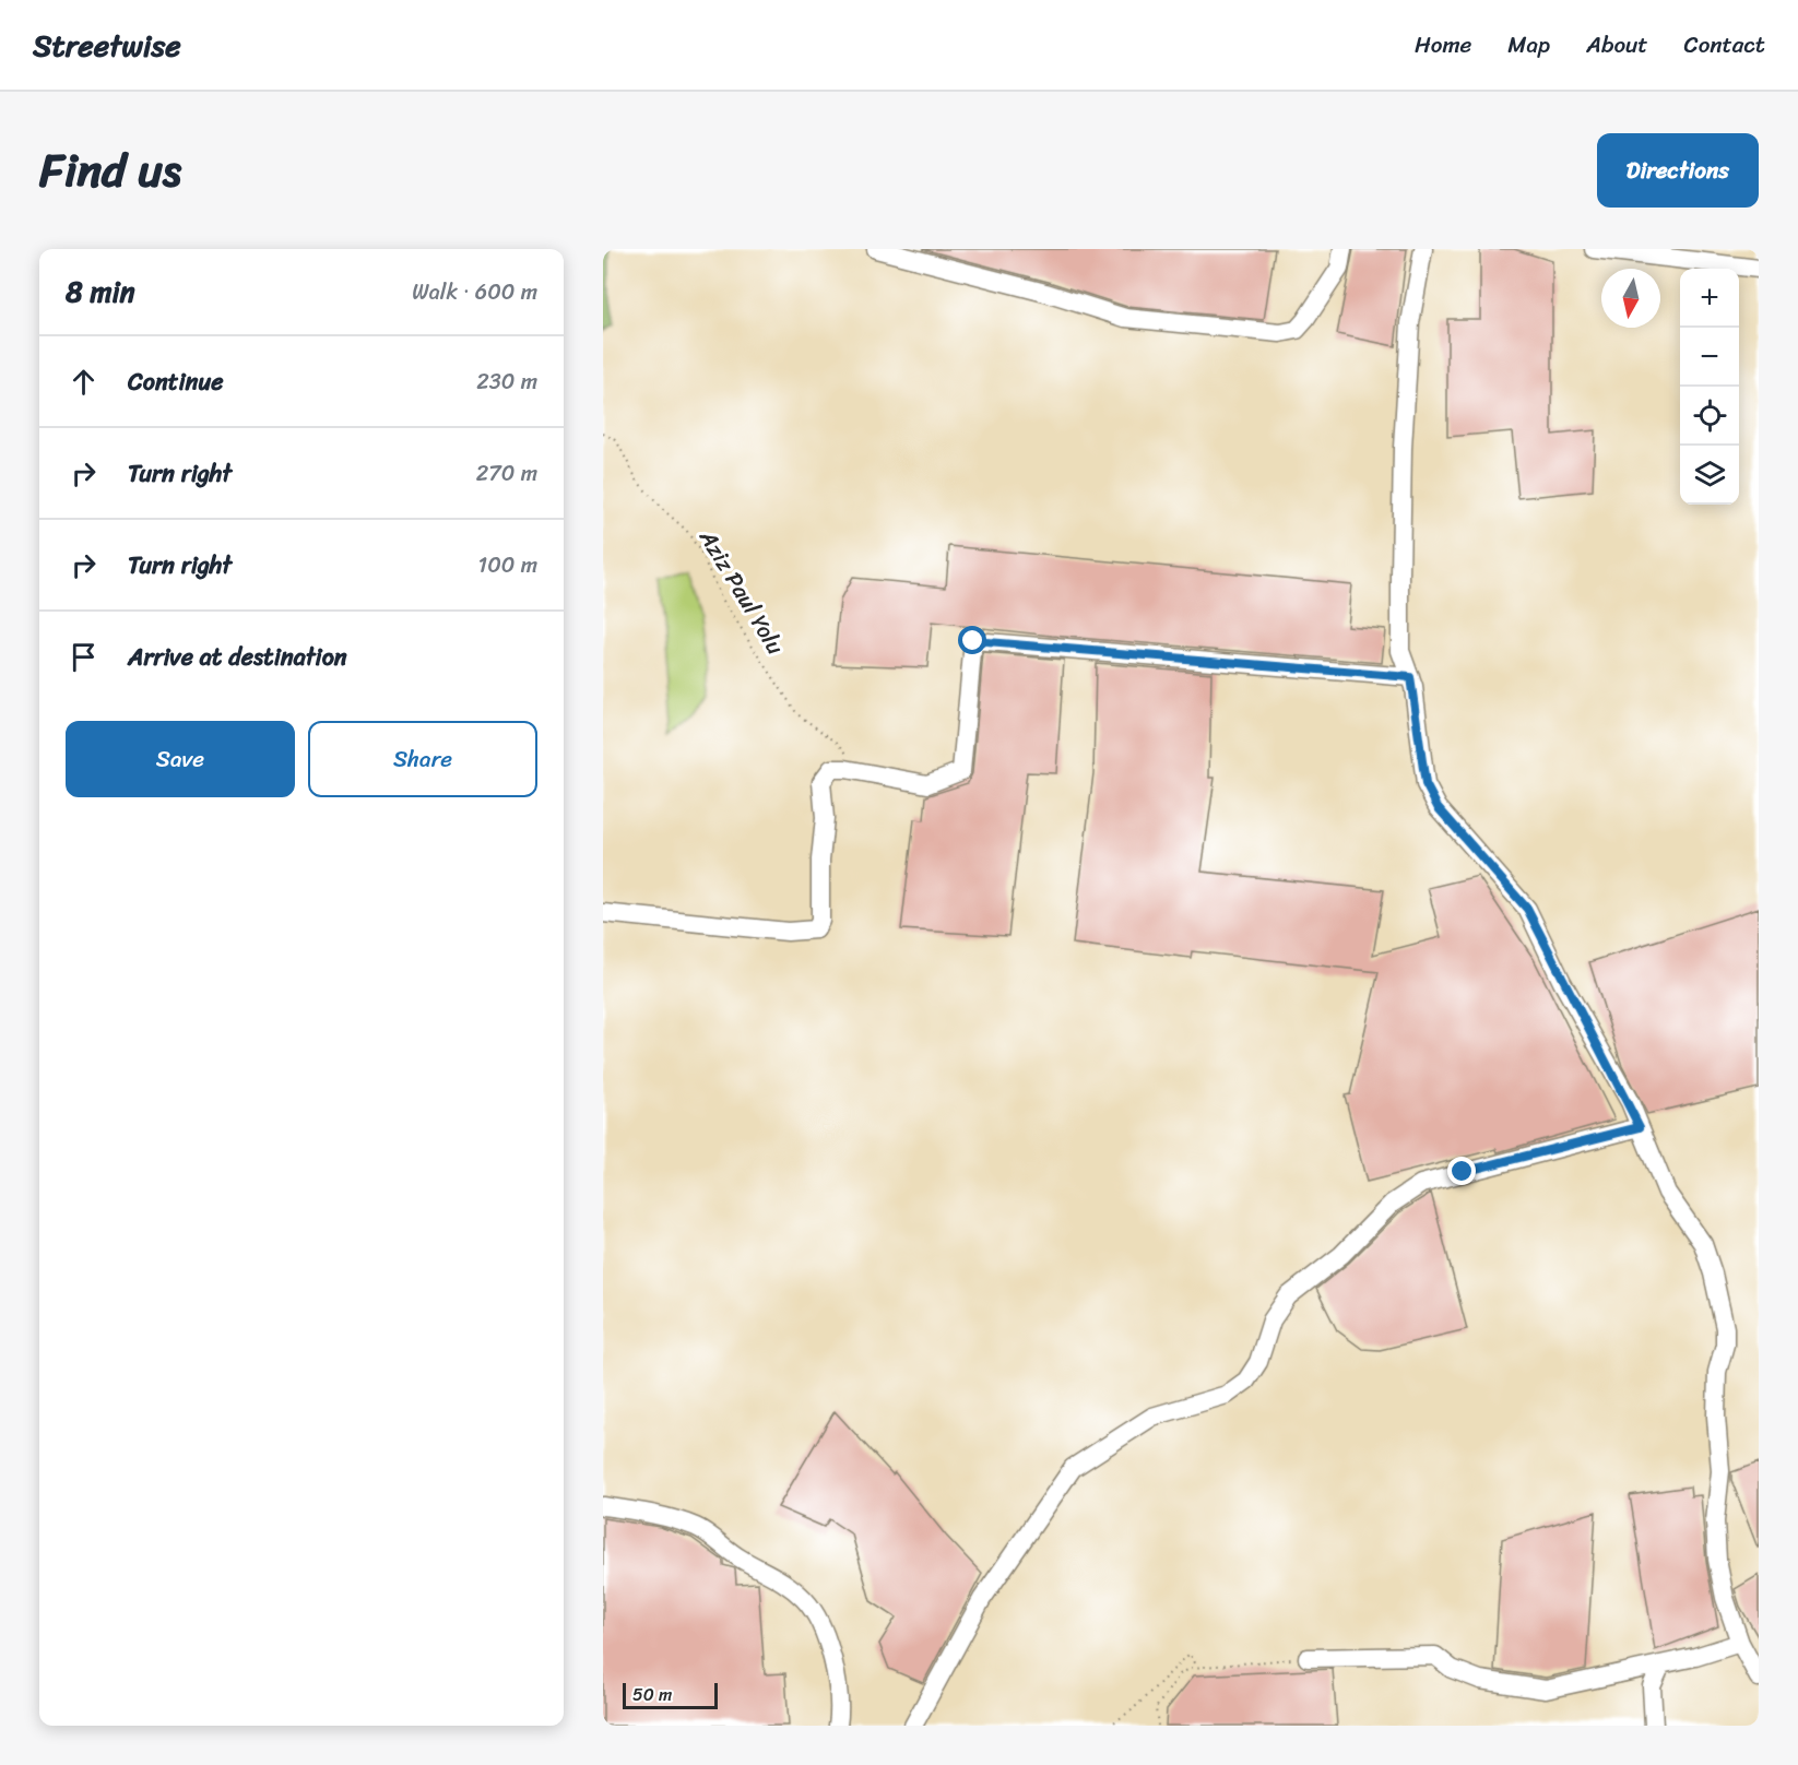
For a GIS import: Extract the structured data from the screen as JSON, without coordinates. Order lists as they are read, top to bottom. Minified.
{"streets":{"path":["Aziz Paul Yolu"]},"scale_bar":"50 m","north":"bottom","page":{"header":"Streetwise","nav":["Home","Map","About","Contact"],"title":"Find us","buttons":["Directions",["Save","Share"]],"heading":["8 min","Walk · 600 m"],"map_buttons":["+","−"],"list":[["Continue","230 m"],["Turn right","270 m"],["Turn right","100 m"],"Arrive at destination"],"scale":"50 m"}}
